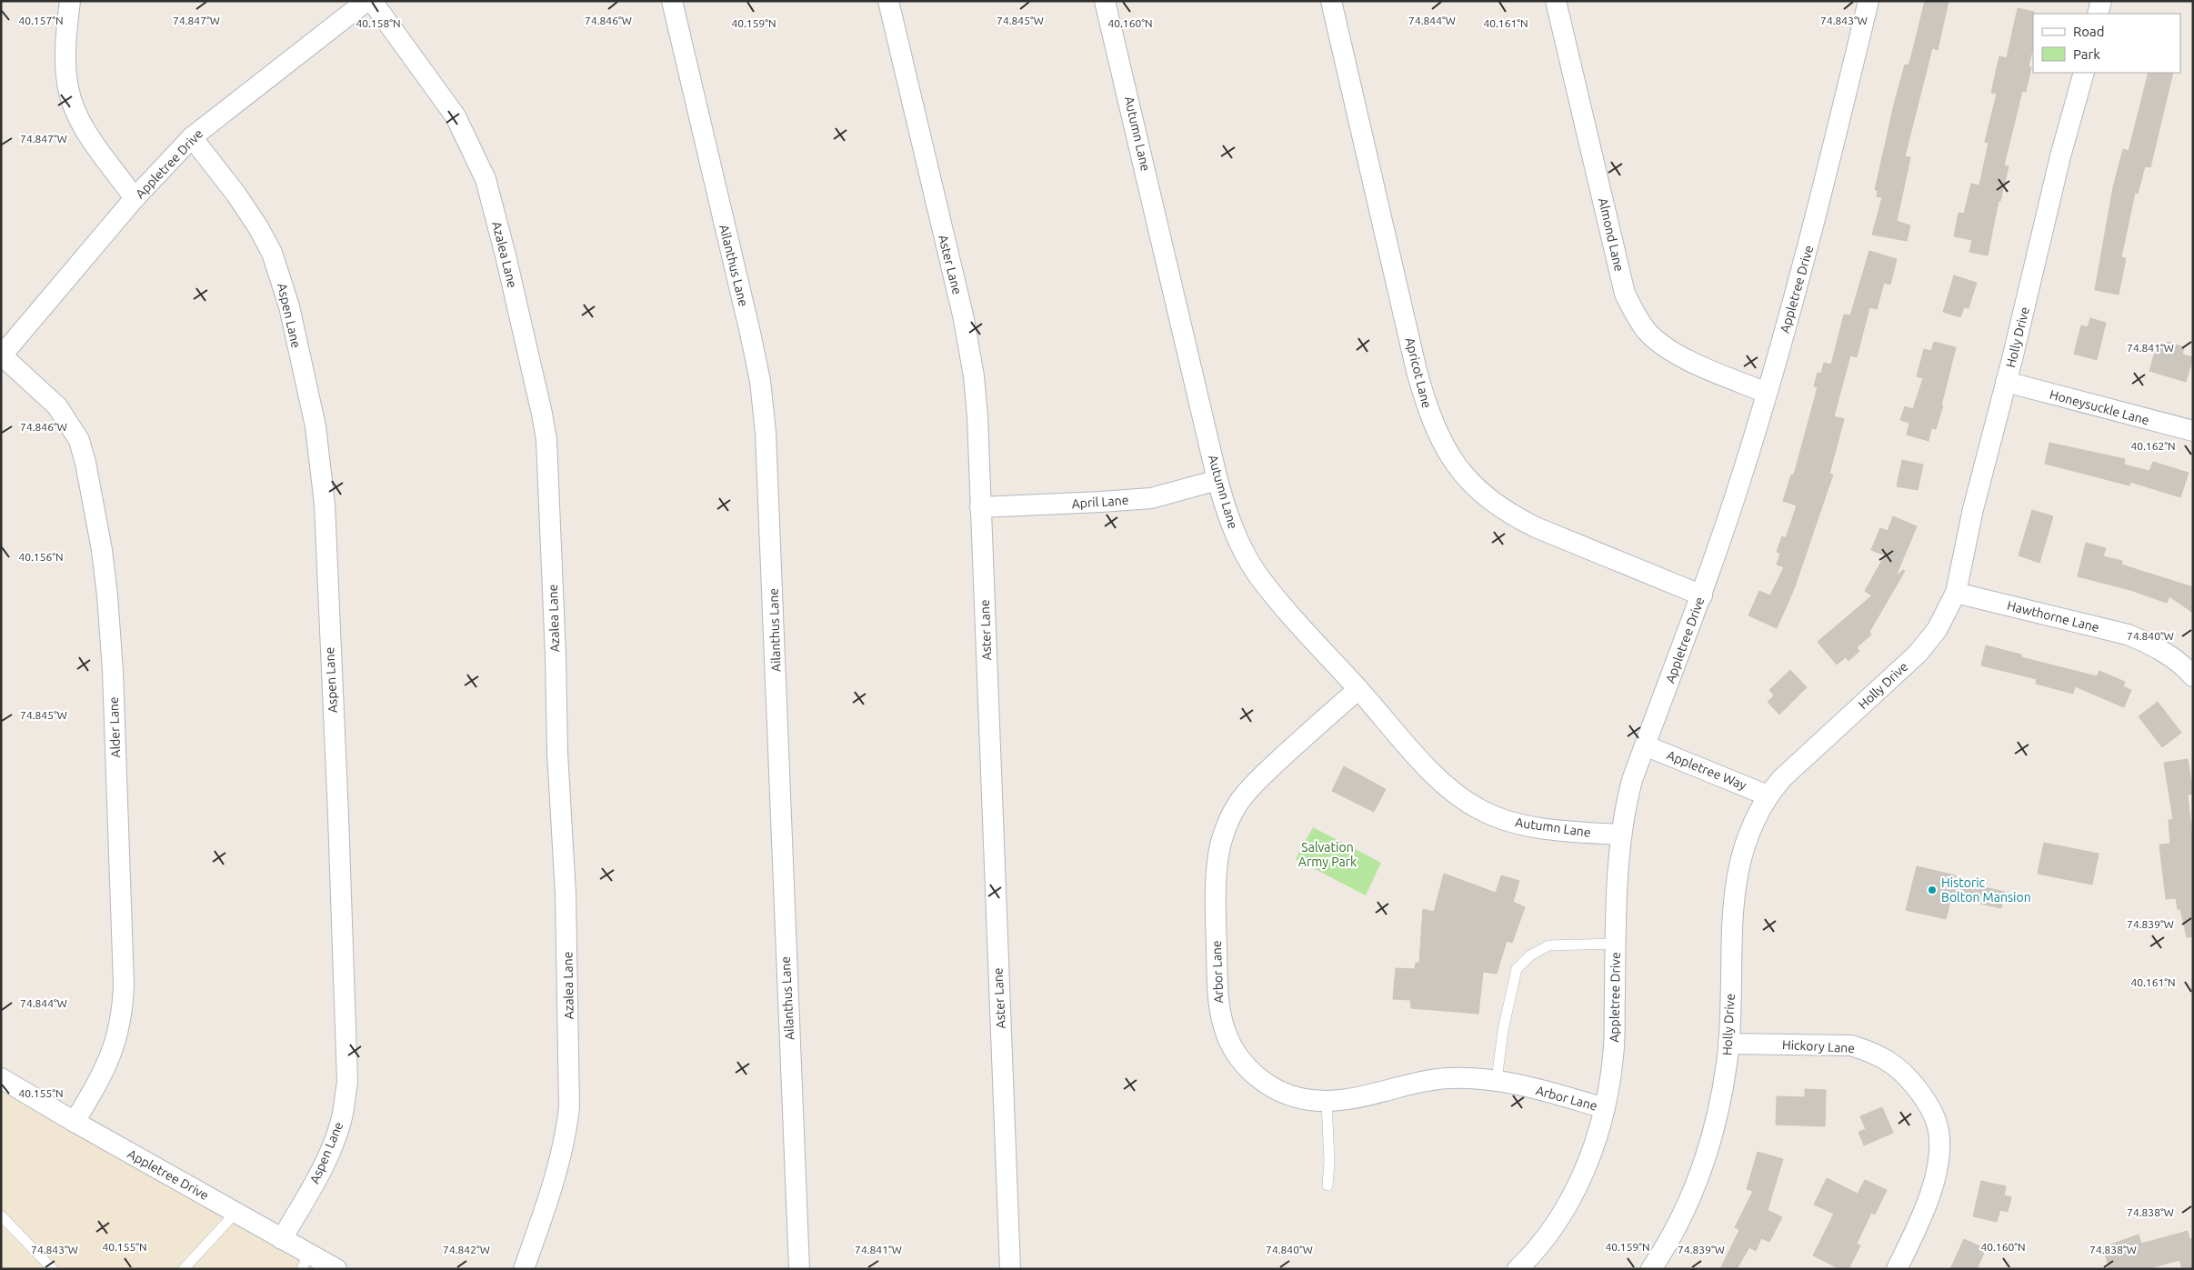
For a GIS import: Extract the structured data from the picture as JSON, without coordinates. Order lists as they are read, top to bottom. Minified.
{"streets":{"street":["Autumn Lane","Appletree Drive","Almond Lane","Azalea Lane","Aster Lane","Ailanthus Lane","Aspen Lane","Holly Drive","Apricot Lane","Honeysuckle Lane","April Lane","Hawthorne Lane","Alder Lane","Appletree Way","Arbor Lane","Hickory Lane"]},"crossings":[["Autumn Lane","Appletree Drive"],["Autumn Lane","April Lane"],["Autumn Lane","Arbor Lane"],["Appletree Drive","Almond Lane"],["Appletree Drive","Aspen Lane"],["Appletree Drive","Apricot Lane"],["Appletree Drive","Alder Lane"],["Appletree Drive","Appletree Way"],["Appletree Drive","Arbor Lane"],["Aster Lane","April Lane"],["Holly Drive","Honeysuckle Lane"],["Holly Drive","Hawthorne Lane"],["Holly Drive","Appletree Way"],["Holly Drive","Hickory Lane"]],"parks":["Salvation Army Park"],"places":["Historic Bolton Mansion"],"legend":["Road","Park"],"coordinates":["74.847°W","74.846°W","74.845°W","74.844°W","74.843°W","40.157°N","40.158°N","40.159°N","40.160°N","40.161°N","74.841°W","40.162°N","40.156°N","74.840°W","74.839°W","40.155°N","74.838°W","74.842°W"]}
